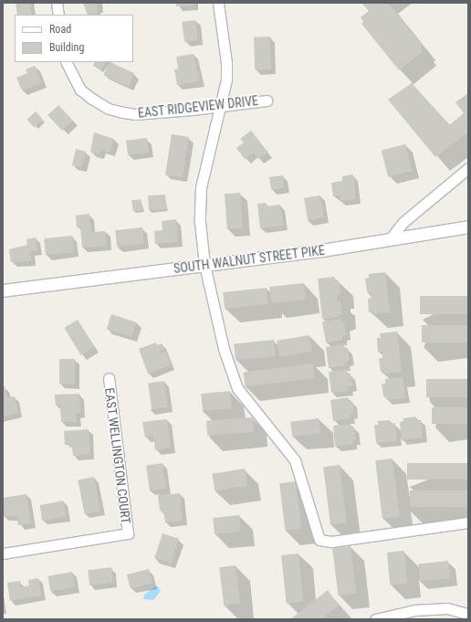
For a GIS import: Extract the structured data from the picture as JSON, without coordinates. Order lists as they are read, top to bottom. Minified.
{"streets":{"street":["EAST RIDGEVIEW DRIVE","SOUTH WALNUT STREET PIKE","EAST WELLINGTON COURT"]},"legend":["Road","Building"]}
